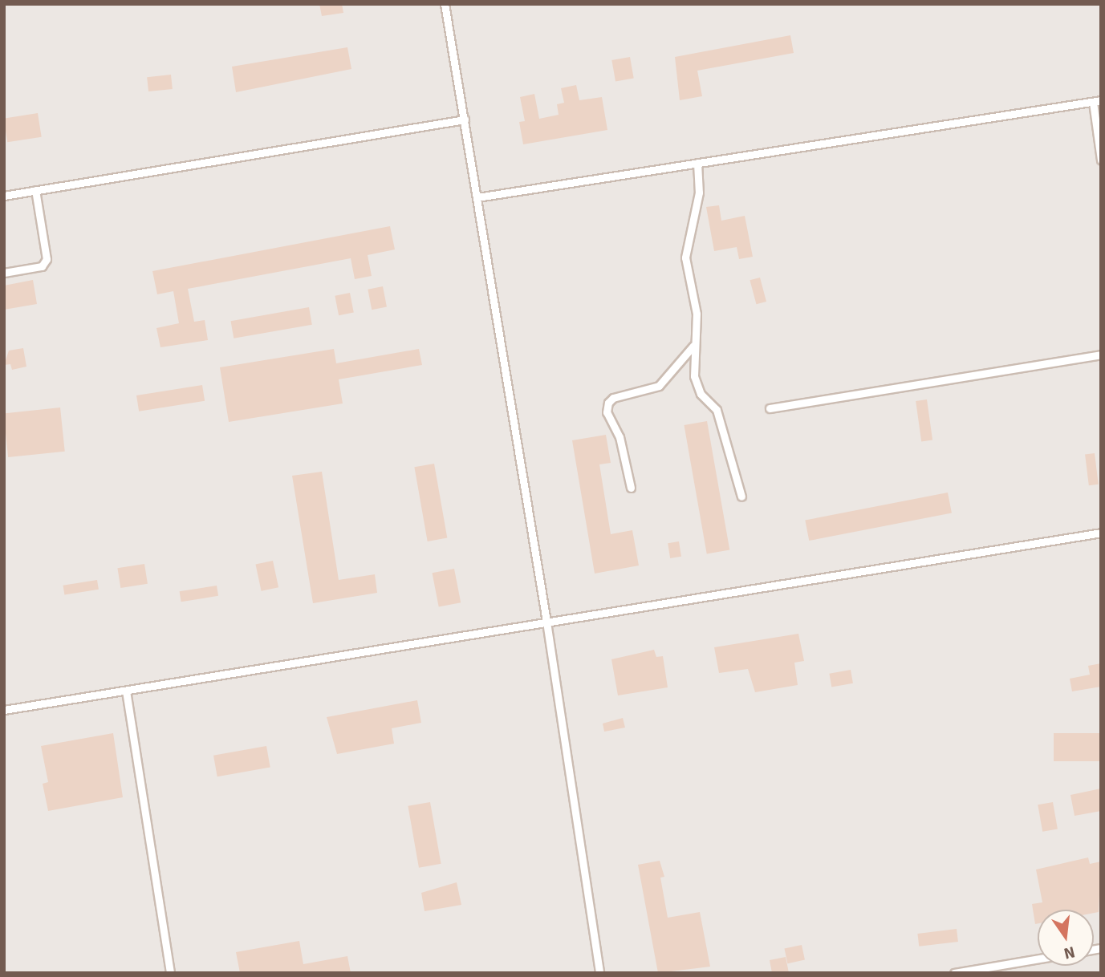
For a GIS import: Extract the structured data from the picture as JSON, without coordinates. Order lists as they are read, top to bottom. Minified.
{"north":"bottom"}
